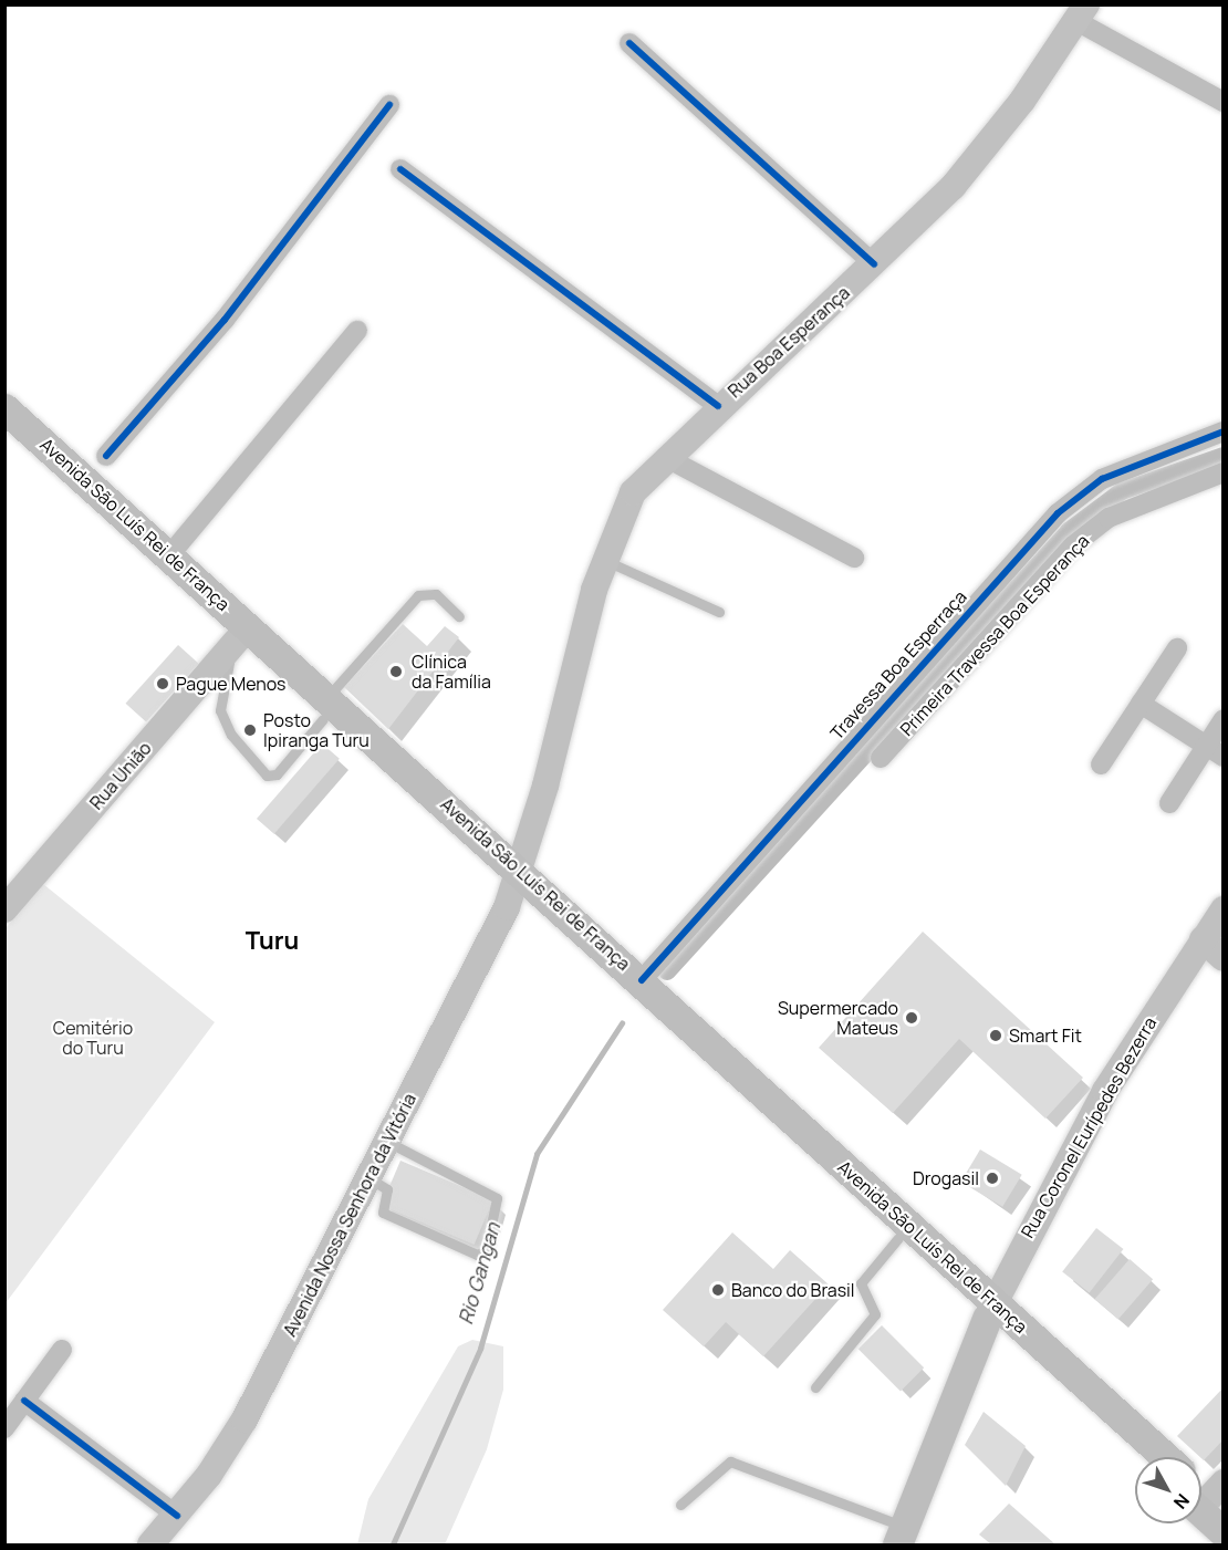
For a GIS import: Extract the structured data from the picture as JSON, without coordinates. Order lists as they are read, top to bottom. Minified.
{"streets":{"main road":["Rua Boa Esperança","Avenida São Luís Rei de França","Rua União","Rua Coronel Eurípedes Bezerra","Avenida Nossa Senhora da Vitória"],"street":["Primeira Travessa Boa Esperança","Travessa Boa Esperraça"]},"crossings":[["Rua Boa Esperança","Avenida São Luís Rei de França"],["Rua Boa Esperança","Avenida Nossa Senhora da Vitória"],["Avenida São Luís Rei de França","Travessa Boa Esperraça"],["Avenida São Luís Rei de França","Rua União"],["Avenida São Luís Rei de França","Rua Coronel Eurípedes Bezerra"],["Avenida São Luís Rei de França","Avenida Nossa Senhora da Vitória"]],"districts":["Turu"],"water":["Rio Gangan"],"parks":["Cemitério do Turu"],"places":["Clínica da Família","Pague Menos","Posto Ipiranga Turu","Supermercado Mateus","Smart Fit","Drogasil","Banco do Brasil"],"north":"bottom right"}
